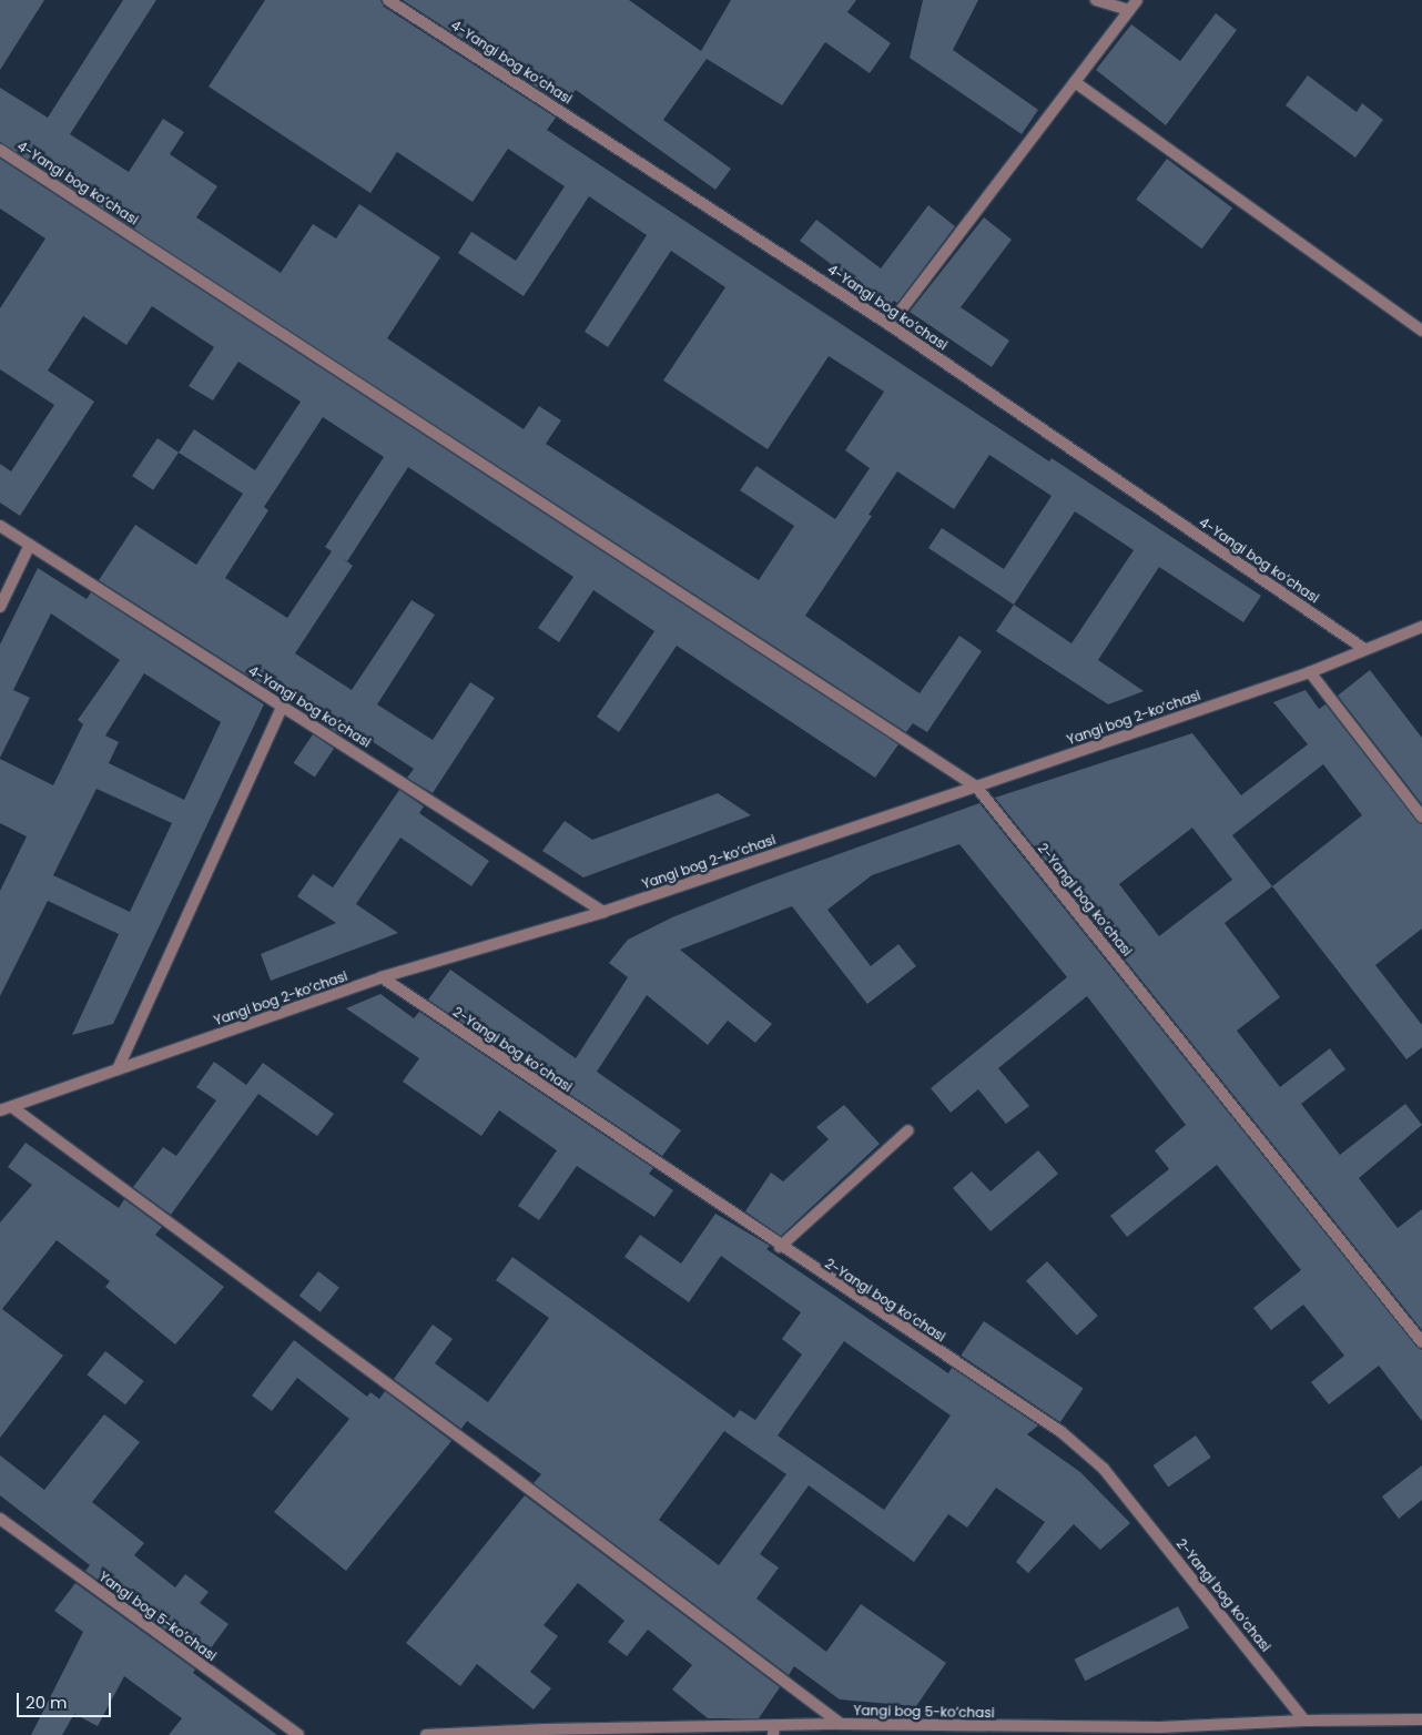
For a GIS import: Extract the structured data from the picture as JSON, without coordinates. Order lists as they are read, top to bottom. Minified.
{"streets":{"street":["4-Yangi bog koʼchasi","Yangi bog 2-koʼchasi","2-Yangi bog koʼchasi","Yangi bog 5-koʼchasi"]},"crossings":[["4-Yangi bog koʼchasi","Yangi bog 2-koʼchasi"],["4-Yangi bog koʼchasi","2-Yangi bog koʼchasi"],["Yangi bog 2-koʼchasi","2-Yangi bog koʼchasi"],["2-Yangi bog koʼchasi","Yangi bog 5-koʼchasi"]],"scale_bar":"20 m"}
